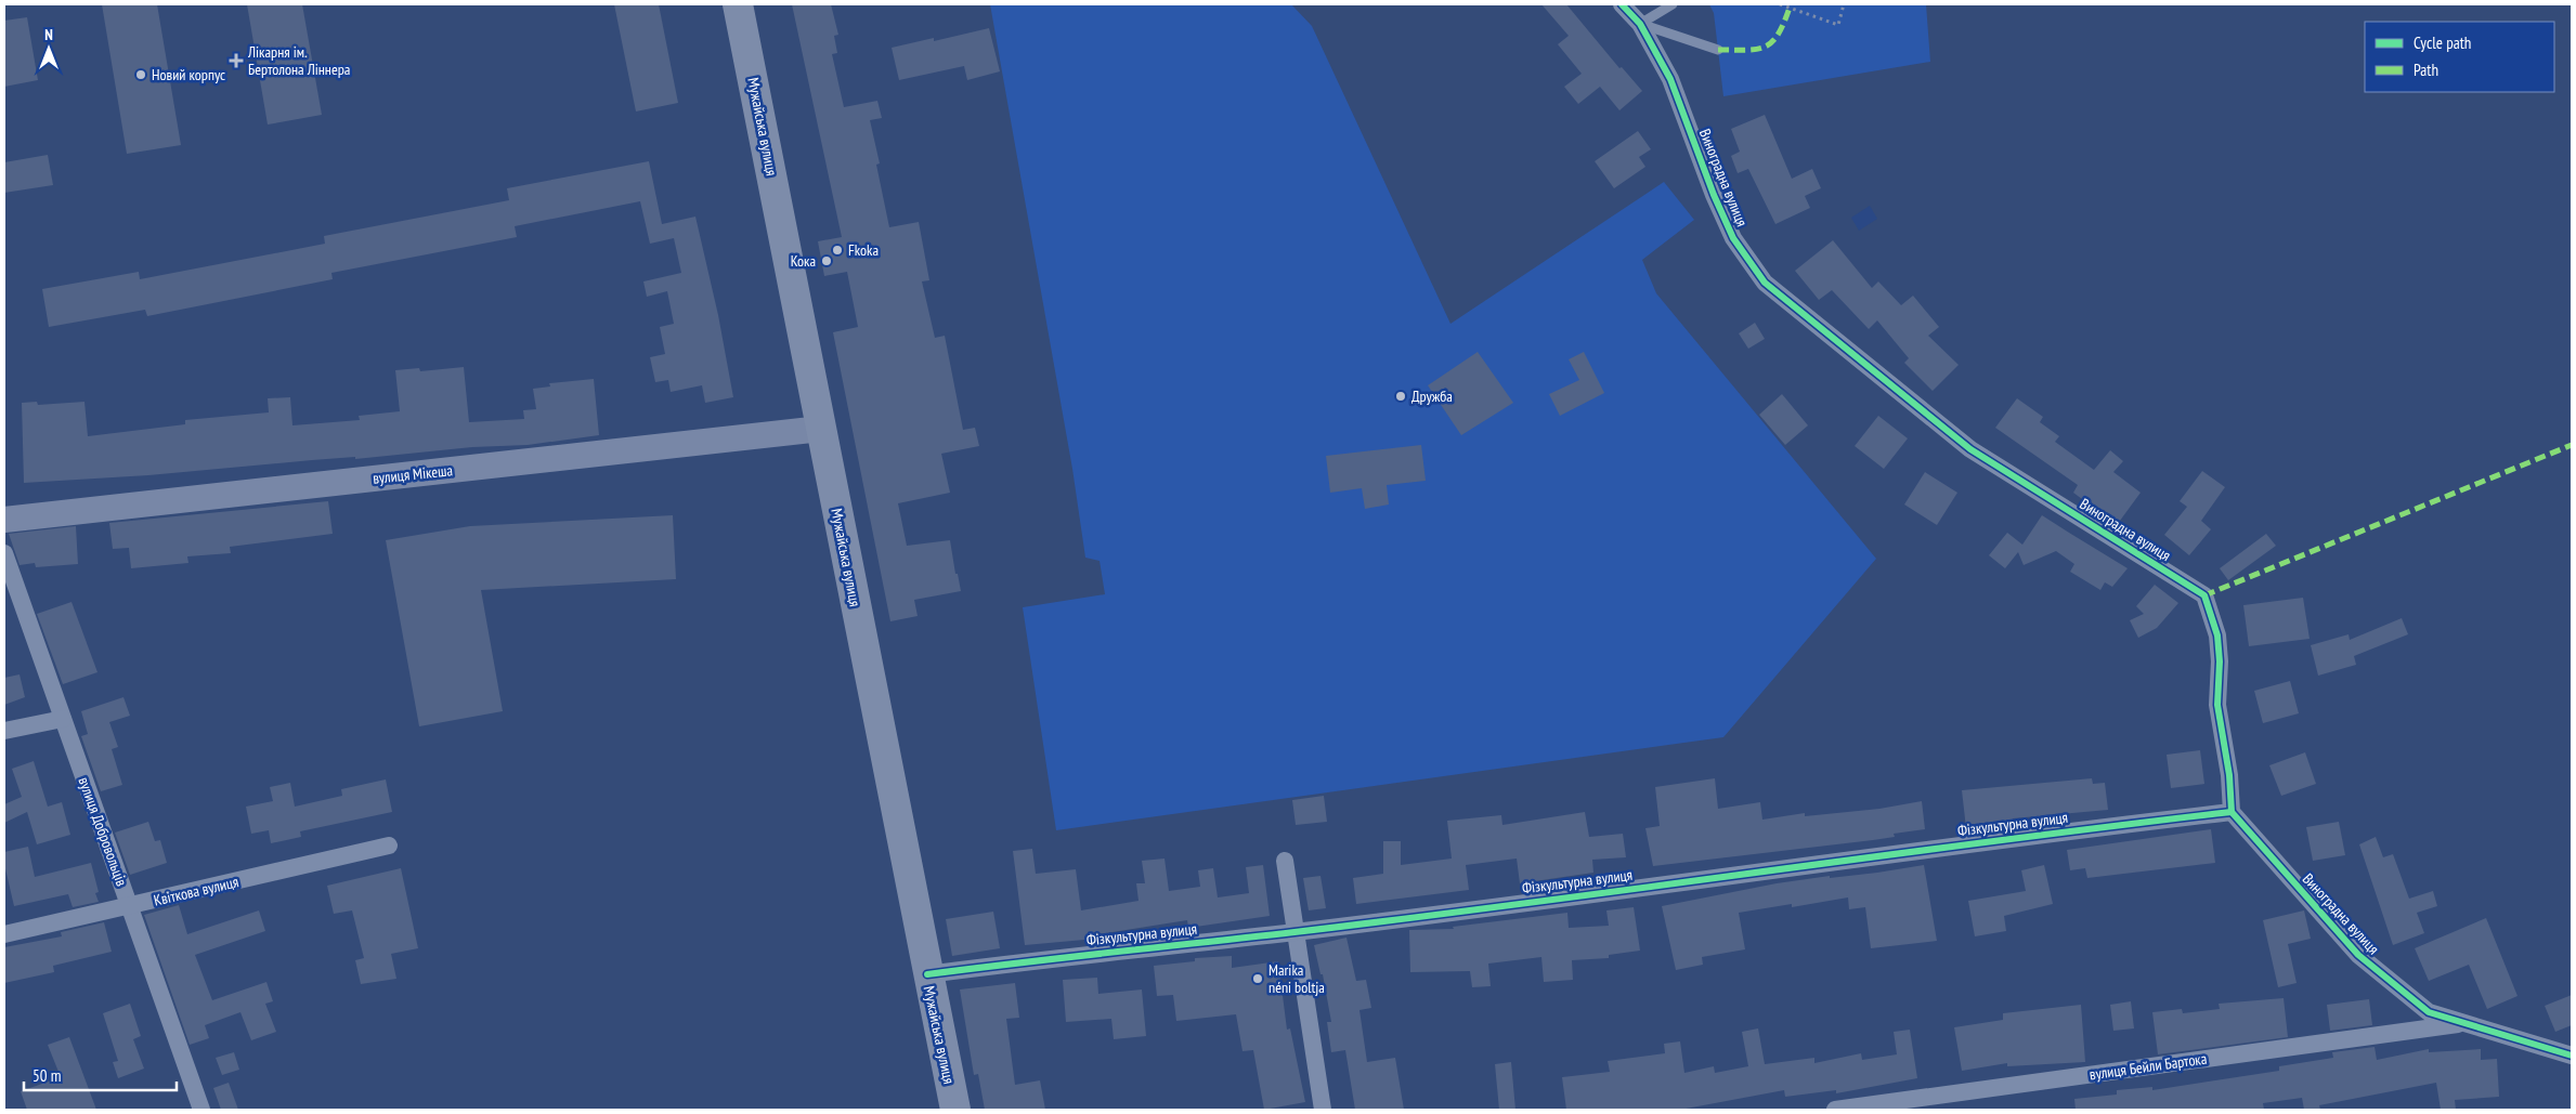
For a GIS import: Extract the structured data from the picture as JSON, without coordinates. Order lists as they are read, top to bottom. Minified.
{"streets":{"highway":["Мужайська вулиця"],"main road":["вулиця Мікеша"],"street":["Виноградна вулиця","Фізкультурна вулиця","вулиця Добровольців","Квіткова вулиця","вулиця Бейли Бартока"]},"crossings":[["Мужайська вулиця","вулиця Мікеша"],["Мужайська вулиця","Фізкультурна вулиця"],["Виноградна вулиця","Фізкультурна вулиця"],["Виноградна вулиця","вулиця Бейли Бартока"],["вулиця Добровольців","Квіткова вулиця"]],"places":{"health":["Лікарня ім. Бертолона Ліннера"],"other":["Новий корпус","Fkoka","Кока","Дружба","Marika néni boltja"]},"legend":["Cycle path","Path"],"scale_bar":"50 m","north":"top"}
